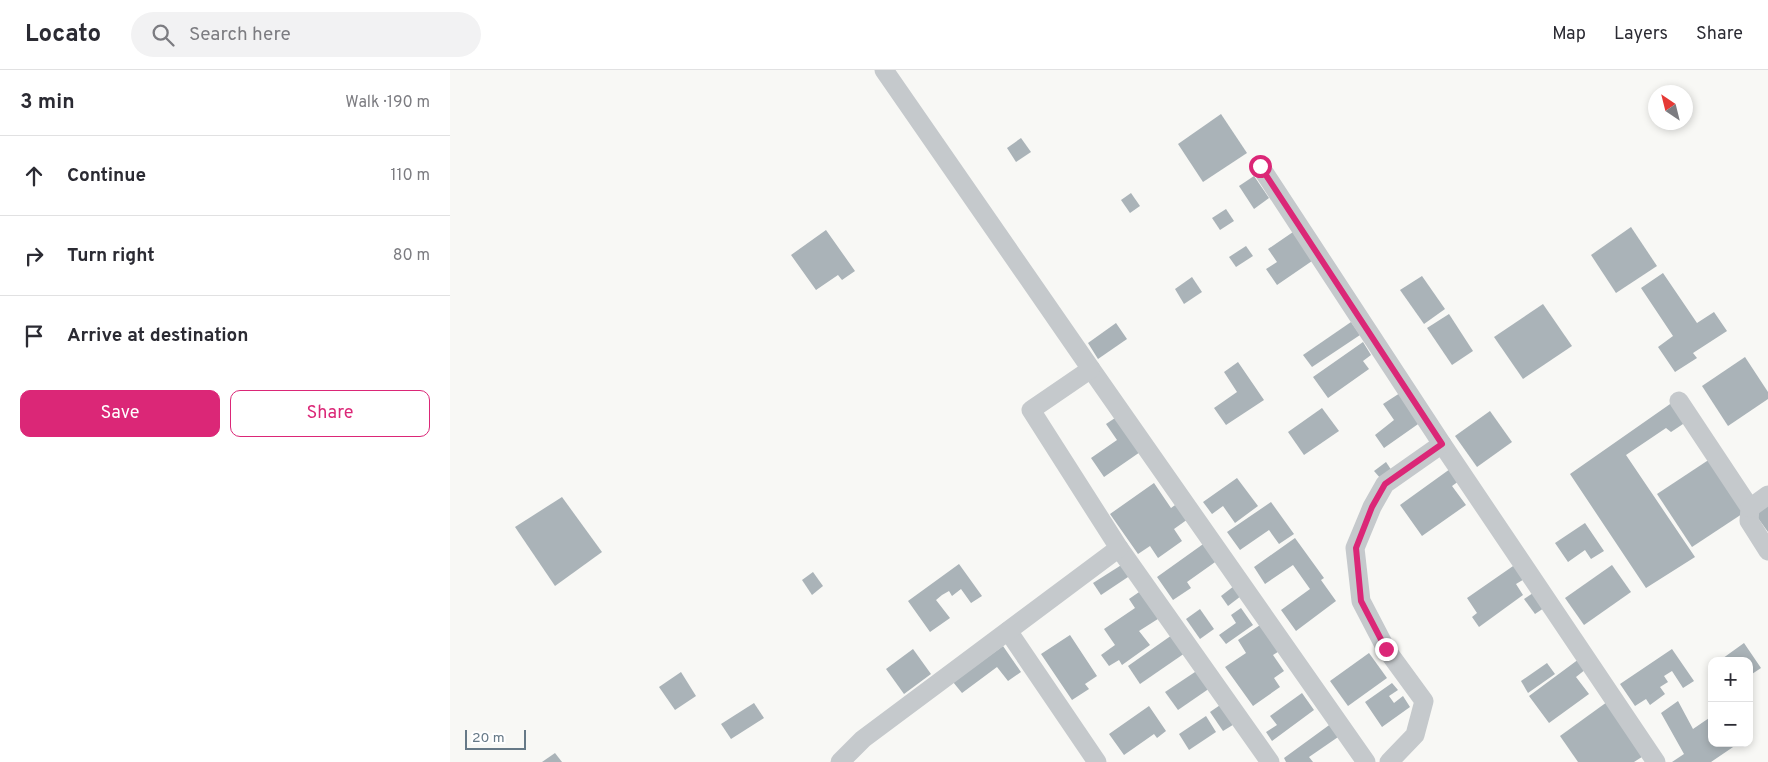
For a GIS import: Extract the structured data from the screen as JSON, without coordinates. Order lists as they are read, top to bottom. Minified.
{"scale_bar":"20 m","north":"top left","page":{"header":"Locato","search":"Search here","nav":["Map","Layers","Share"],"heading":["3 min","Walk · 190 m"],"list":[["Continue","110 m"],["Turn right","80 m"],"Arrive at destination"],"buttons":["Save","Share"],"map_buttons":["+","−"],"scale":"20 m"}}
